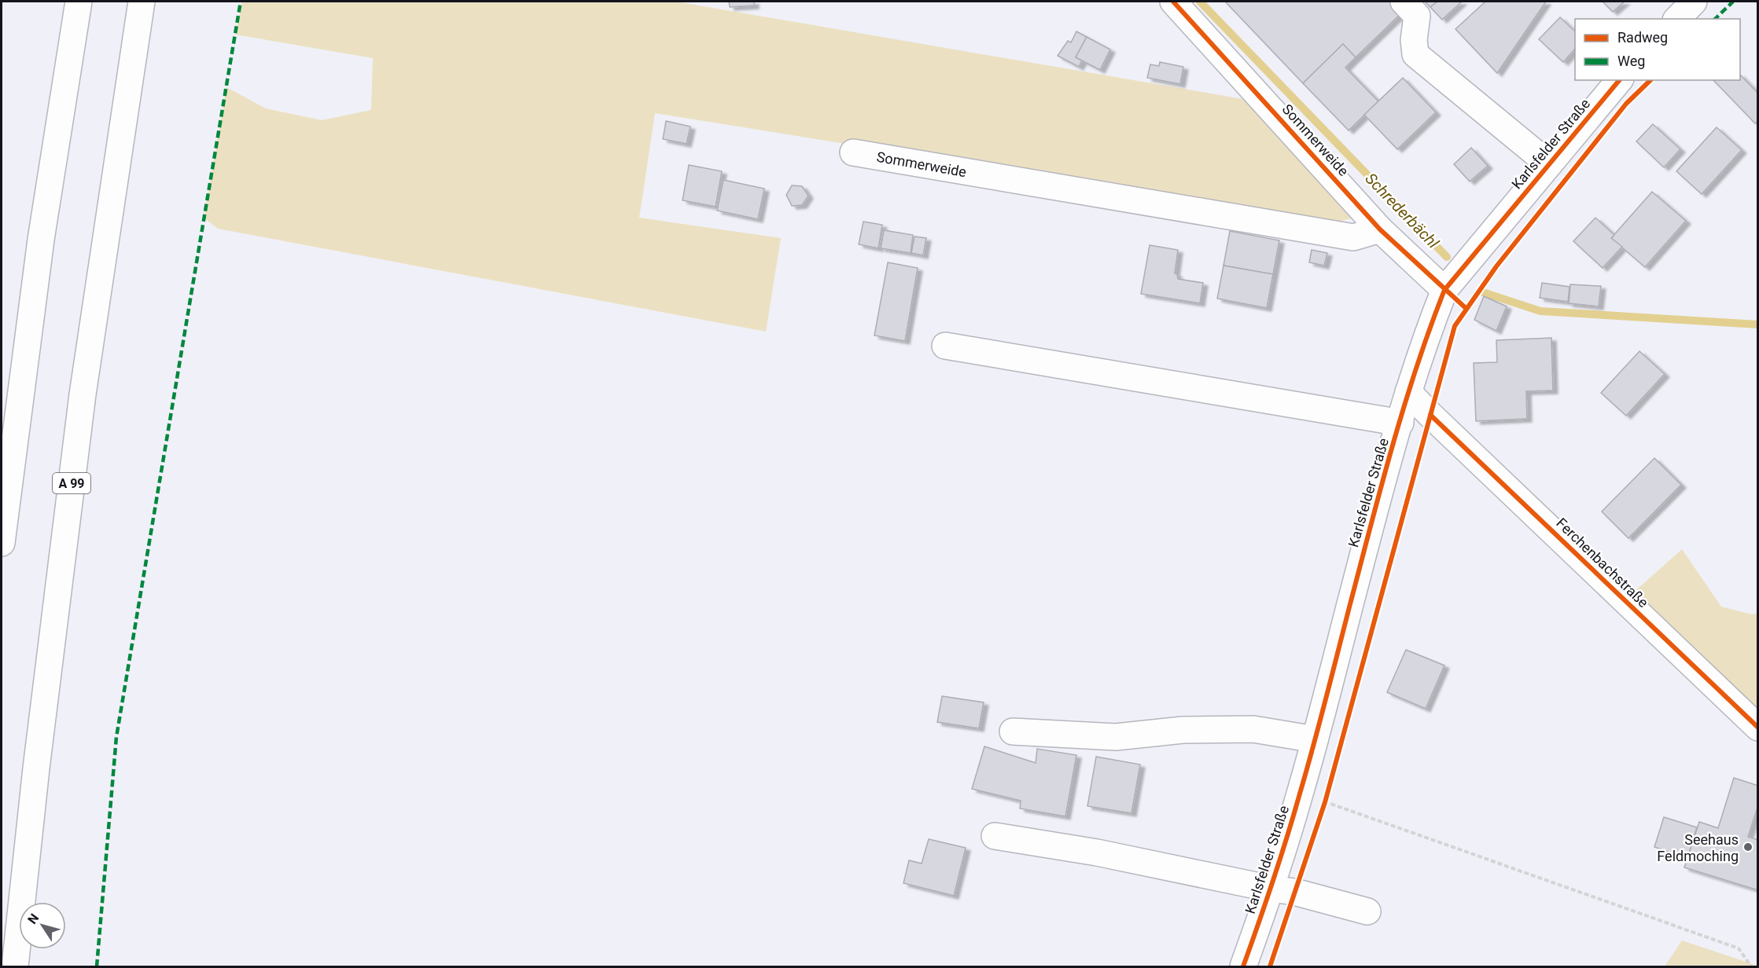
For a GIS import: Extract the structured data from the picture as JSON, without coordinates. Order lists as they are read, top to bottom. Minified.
{"streets":{"main road":["Sommerweide","Karlsfelder Straße","A 99","Ferchenbachstraße"]},"crossings":[["Sommerweide","Karlsfelder Straße"],["Karlsfelder Straße","Ferchenbachstraße"]],"water":["Schrederbächl"],"places":["Seehaus Feldmoching"],"legend":["Radweg","Weg"],"north":"top left"}
